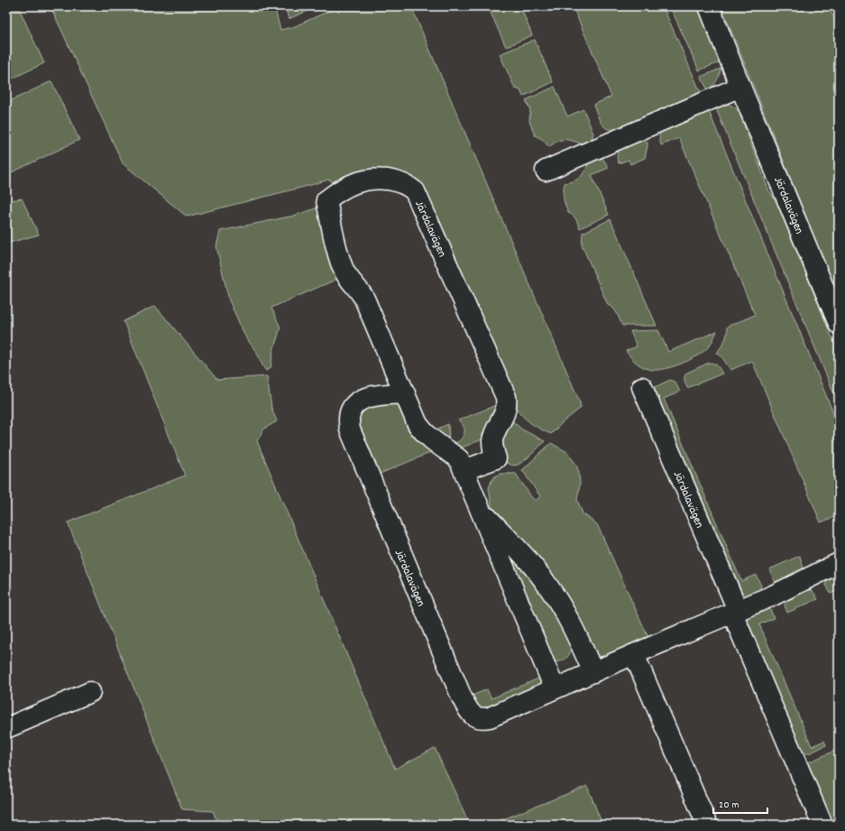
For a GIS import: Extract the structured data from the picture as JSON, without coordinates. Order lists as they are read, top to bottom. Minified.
{"streets":{"street":["Järdalavägen"]},"scale_bar":"20 m"}
